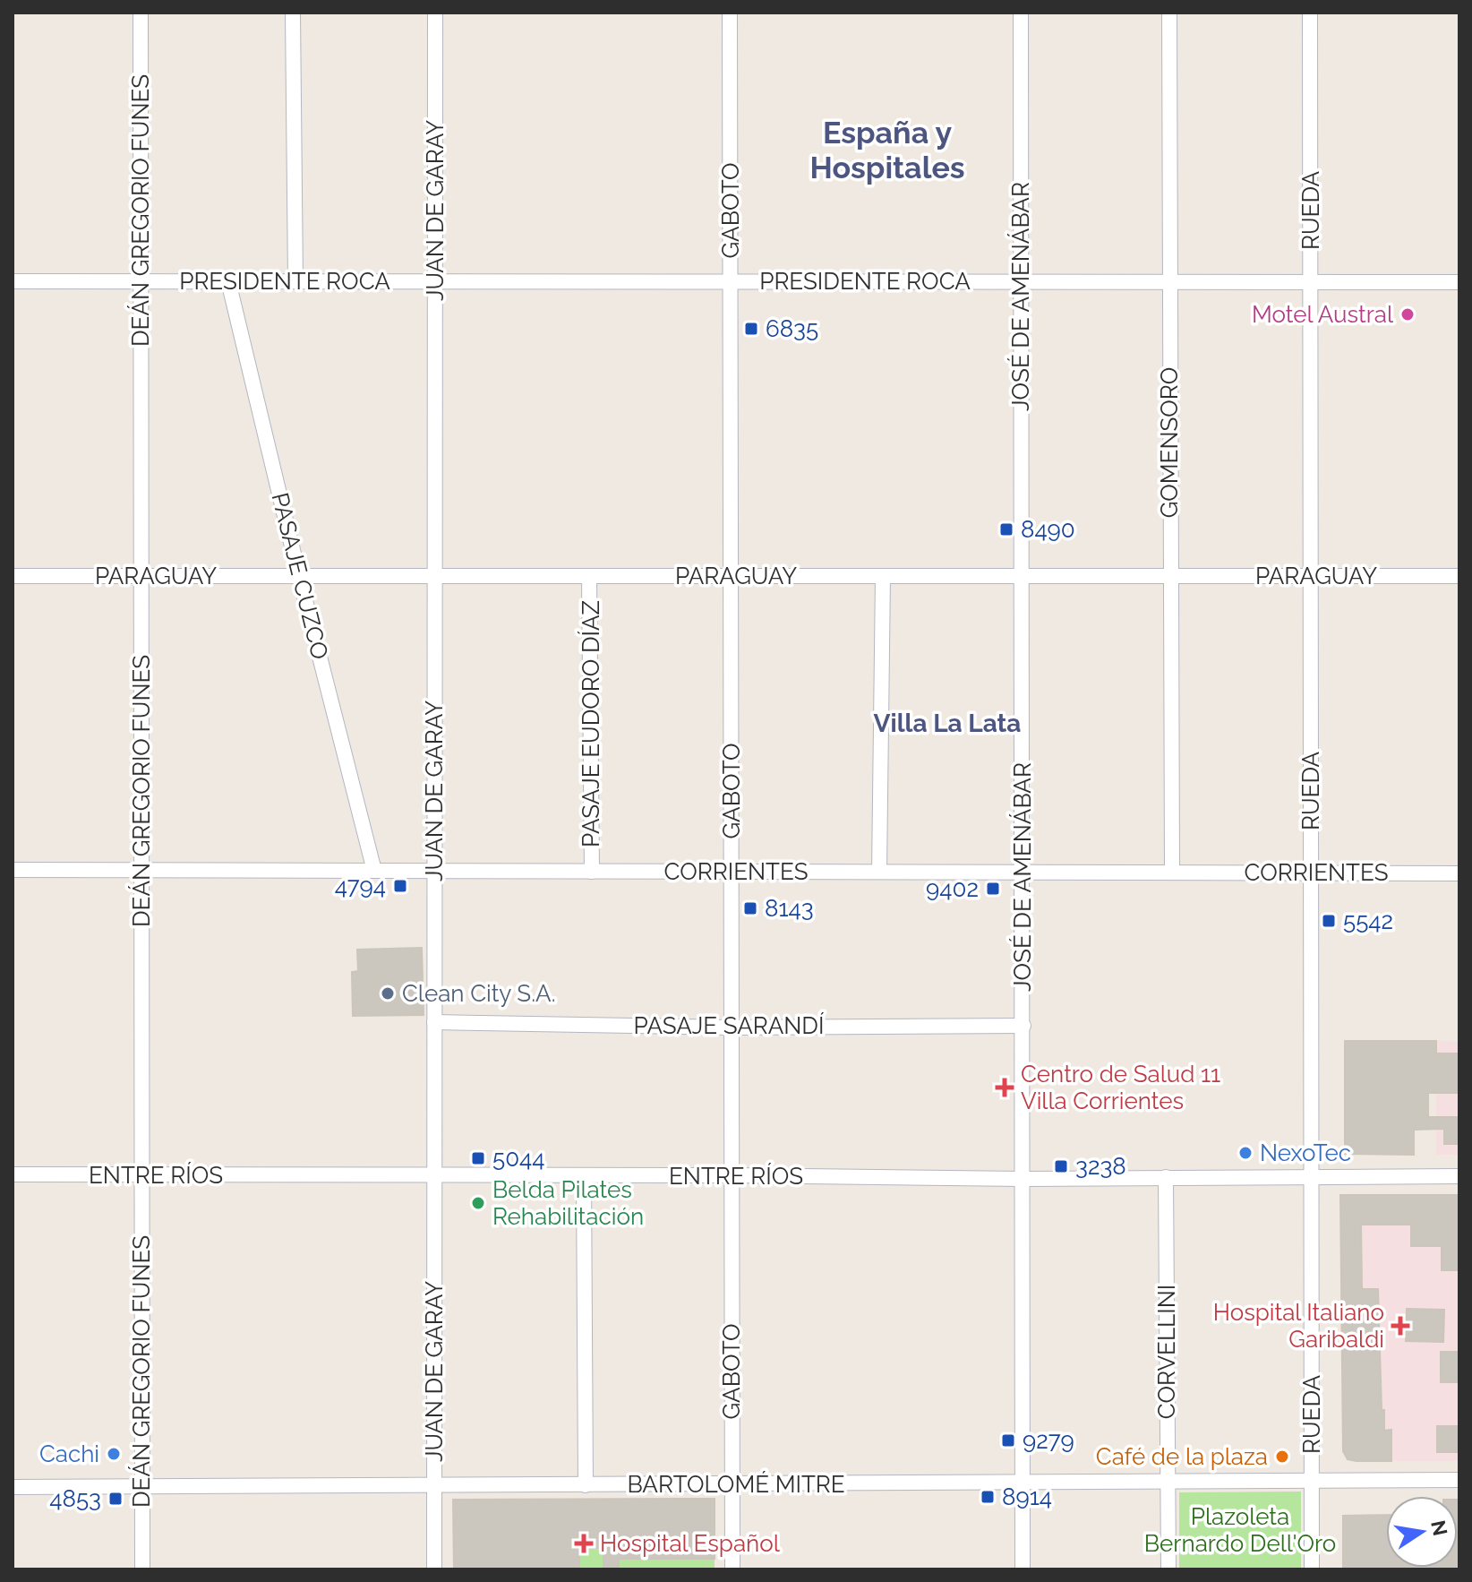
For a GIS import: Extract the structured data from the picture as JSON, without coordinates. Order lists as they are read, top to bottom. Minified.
{"streets":{"street":["DEÁN GREGORIO FUNES","JUAN DE GARAY","GABOTO","RUEDA","PRESIDENTE ROCA","JOSÉ DE AMENÁBAR","GOMENSORO","PARAGUAY","PASAJE CUZCO","PASAJE EUDORO DÍAZ","CORRIENTES","PASAJE SARANDÍ","ENTRE RÍOS","CORVELLINI","BARTOLOMÉ MITRE"]},"crossings":[["DEÁN GREGORIO FUNES","PRESIDENTE ROCA"],["DEÁN GREGORIO FUNES","PARAGUAY"],["DEÁN GREGORIO FUNES","CORRIENTES"],["DEÁN GREGORIO FUNES","ENTRE RÍOS"],["DEÁN GREGORIO FUNES","BARTOLOMÉ MITRE"],["JUAN DE GARAY","PRESIDENTE ROCA"],["JUAN DE GARAY","PARAGUAY"],["JUAN DE GARAY","CORRIENTES"],["JUAN DE GARAY","PASAJE SARANDÍ"],["JUAN DE GARAY","ENTRE RÍOS"],["JUAN DE GARAY","BARTOLOMÉ MITRE"],["GABOTO","PRESIDENTE ROCA"],["GABOTO","PARAGUAY"],["GABOTO","CORRIENTES"],["GABOTO","PASAJE SARANDÍ"],["GABOTO","ENTRE RÍOS"],["GABOTO","BARTOLOMÉ MITRE"],["RUEDA","PRESIDENTE ROCA"],["RUEDA","PARAGUAY"],["RUEDA","CORRIENTES"],["RUEDA","ENTRE RÍOS"],["RUEDA","BARTOLOMÉ MITRE"],["PRESIDENTE ROCA","JOSÉ DE AMENÁBAR"],["PRESIDENTE ROCA","GOMENSORO"],["PRESIDENTE ROCA","PASAJE CUZCO"],["JOSÉ DE AMENÁBAR","PARAGUAY"],["JOSÉ DE AMENÁBAR","CORRIENTES"],["JOSÉ DE AMENÁBAR","PASAJE SARANDÍ"],["JOSÉ DE AMENÁBAR","ENTRE RÍOS"],["JOSÉ DE AMENÁBAR","BARTOLOMÉ MITRE"],["GOMENSORO","PARAGUAY"],["GOMENSORO","CORRIENTES"],["PARAGUAY","PASAJE CUZCO"],["PARAGUAY","PASAJE EUDORO DÍAZ"],["PASAJE CUZCO","CORRIENTES"],["PASAJE EUDORO DÍAZ","CORRIENTES"],["ENTRE RÍOS","CORVELLINI"],["CORVELLINI","BARTOLOMÉ MITRE"]],"districts":["España y Hospitales","Villa La Lata"],"parks":["Plazoleta Bernardo Dell'Oro"],"places":{"other":["Motel Austral","Clean City S.A.","NexoTec","Belda Pilates Rehabilitación","Cachi","Café de la plaza"],"transit":["6835","8490","4794","9402","8143","5542","5044","3238","9279","8914","4853"],"health":["Centro de Salud 11 Villa Corrientes","Hospital Italiano Garibaldi","Hospital Español"]},"north":"right"}
